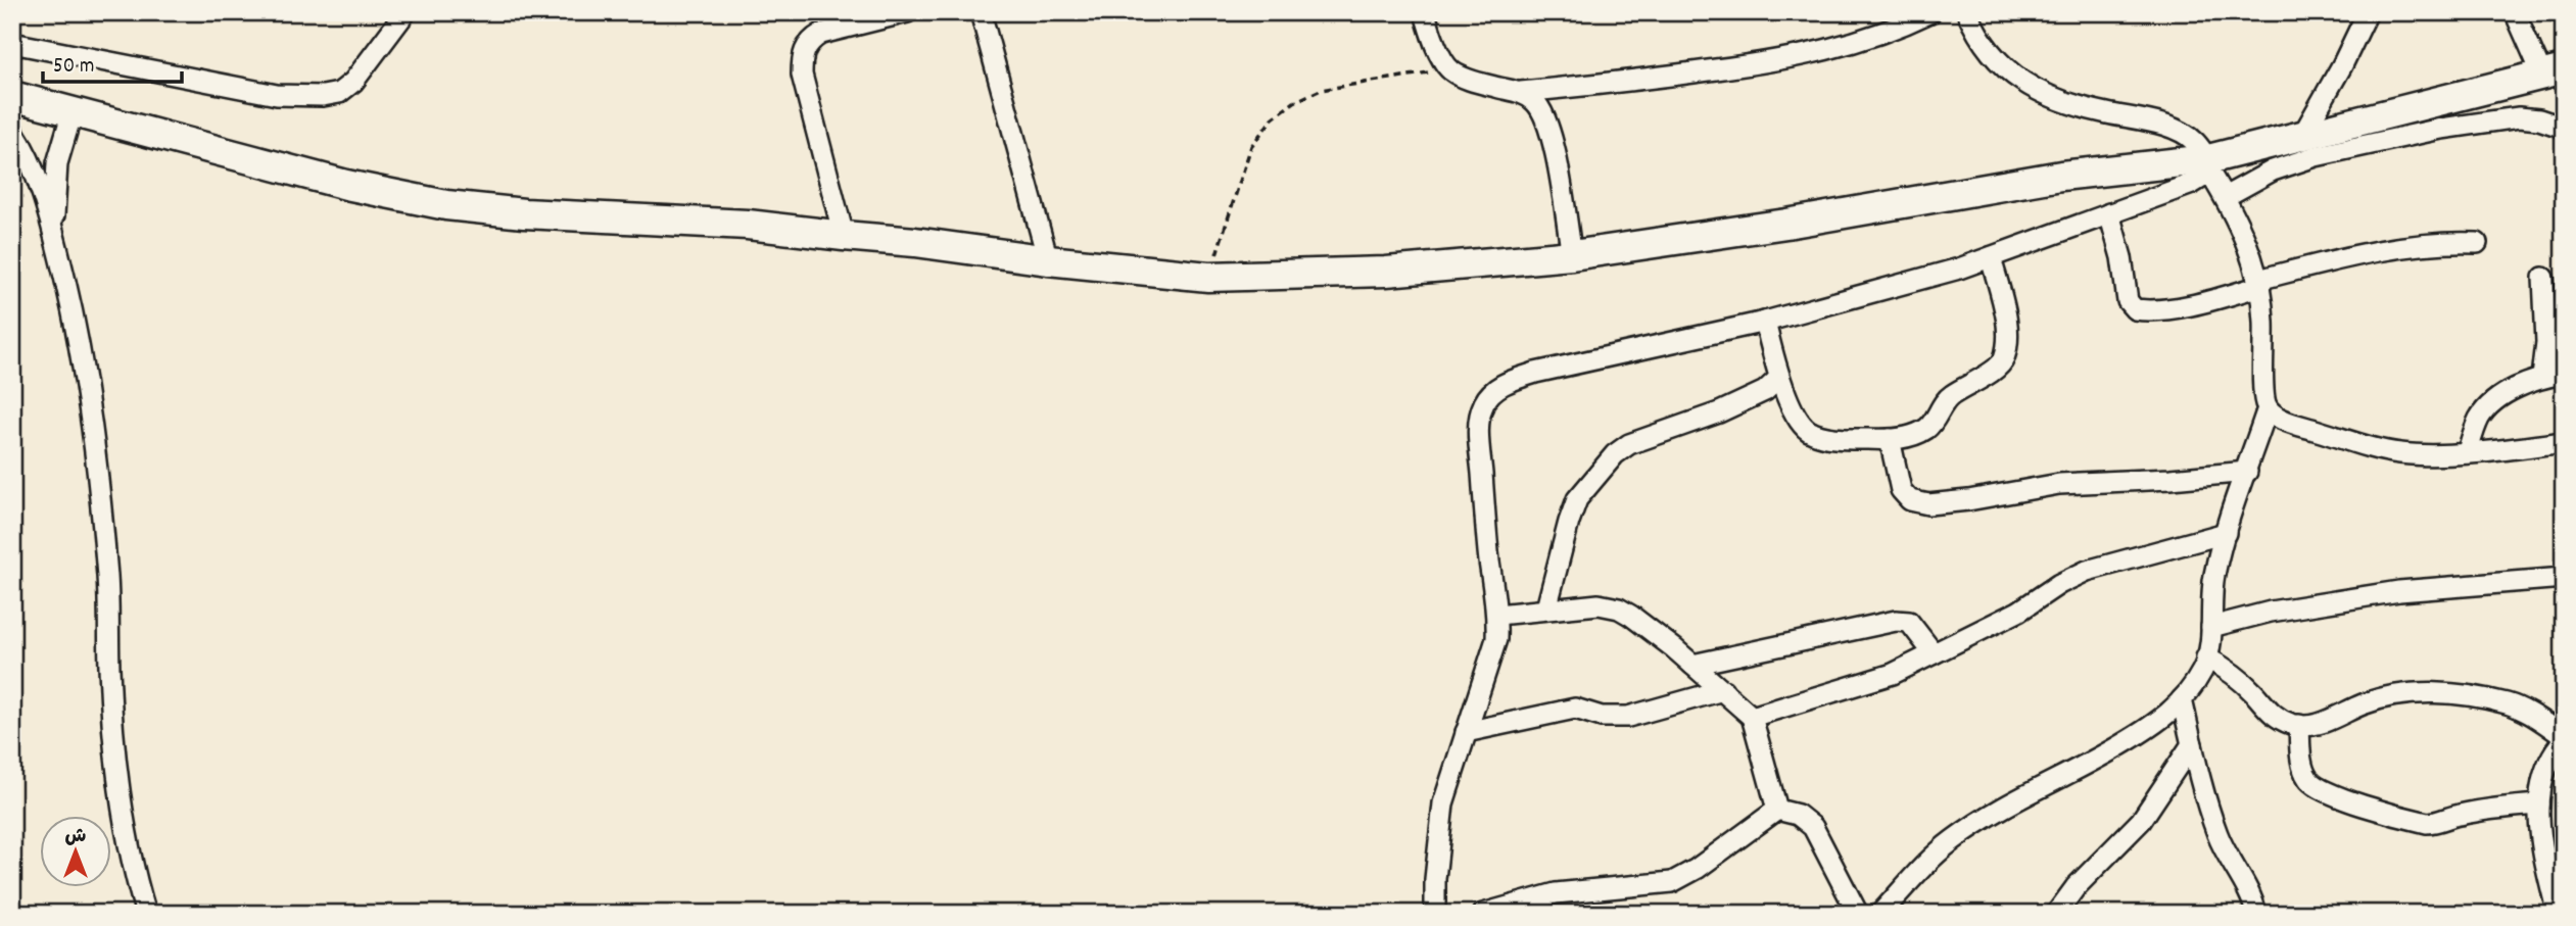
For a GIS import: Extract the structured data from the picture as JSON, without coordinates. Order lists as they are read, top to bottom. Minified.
{"scale_bar":"50 m","north":"top"}
